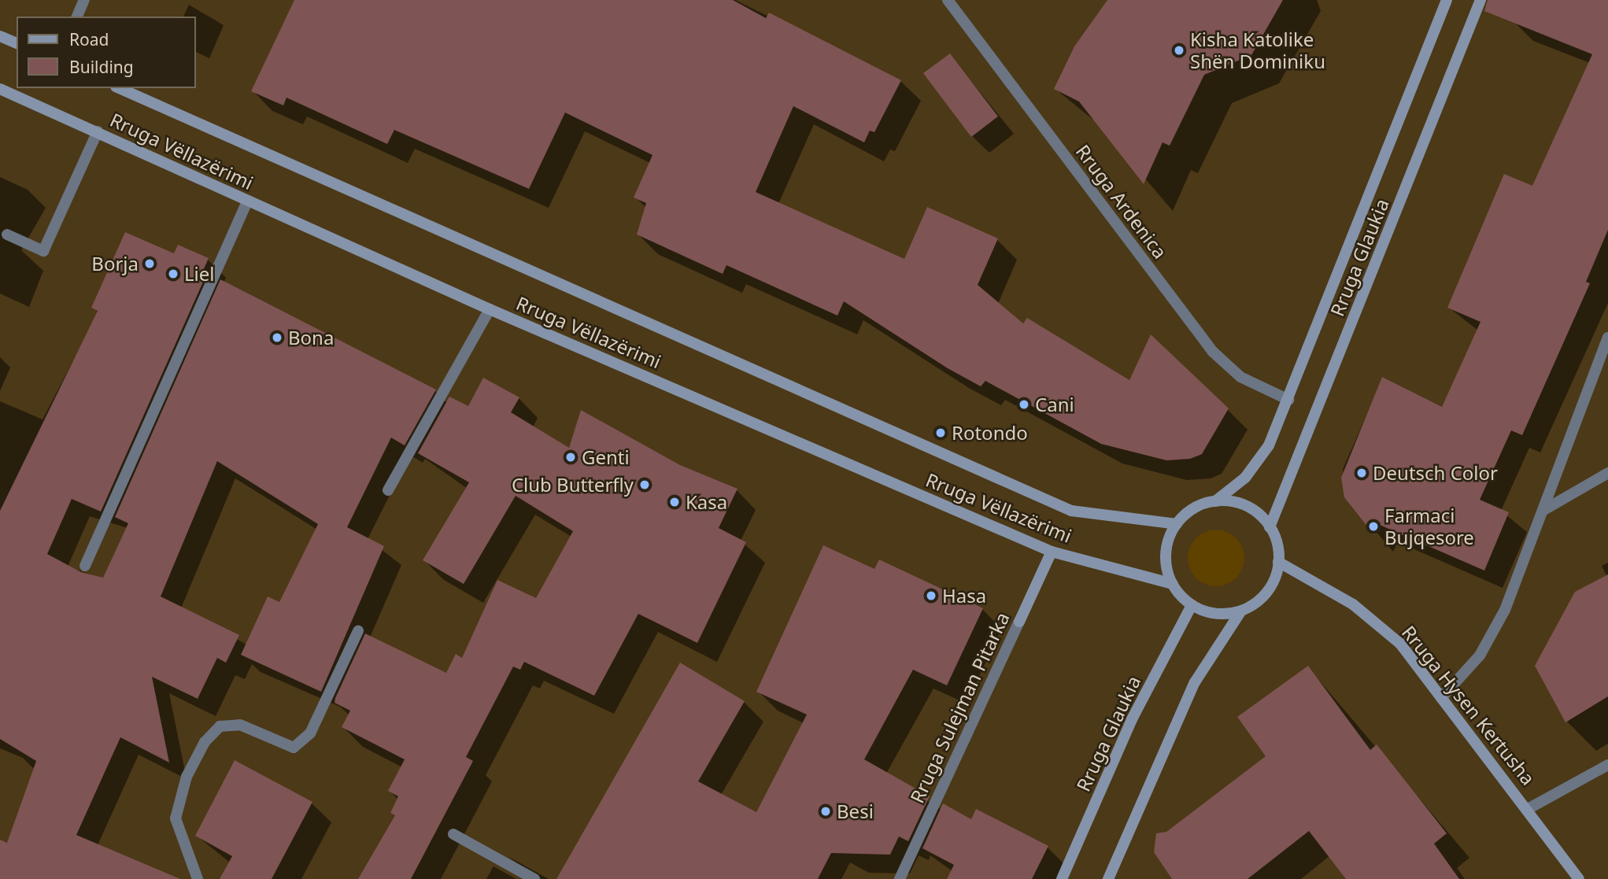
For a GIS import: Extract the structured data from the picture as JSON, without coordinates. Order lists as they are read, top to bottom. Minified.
{"streets":{"main road":["Rruga Vëllazërimi","Rruga Glaukia","Rruga Hysen Kertusha","Rruga Sulejman Pitarka"],"street":["Rruga Ardenica"]},"crossings":[["Rruga Vëllazërimi","Rruga Glaukia"],["Rruga Vëllazërimi","Rruga Hysen Kertusha"],["Rruga Vëllazërimi","Rruga Sulejman Pitarka"],["Rruga Ardenica","Rruga Glaukia"],["Rruga Glaukia","Rruga Hysen Kertusha"]],"places":["Kisha Katolike Shën Dominiku","Borja","Liel","Bona","Cani","Rotondo","Genti","Deutsch Color","Club Butterfly","Kasa","Farmaci Bujqesore","Hasa","Besi"],"legend":["Road","Building"]}
